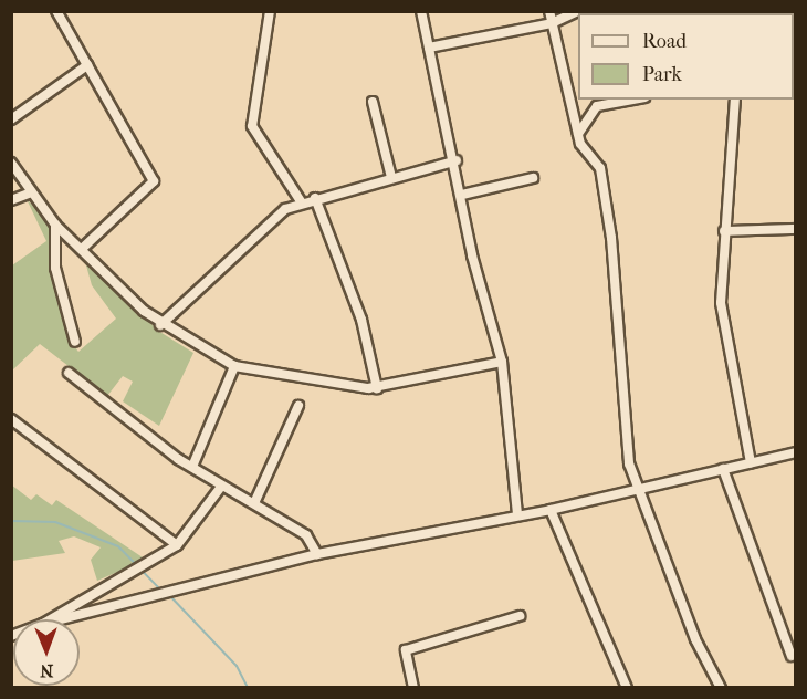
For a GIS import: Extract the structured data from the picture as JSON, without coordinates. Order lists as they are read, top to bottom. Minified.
{"legend":["Road","Park"],"north":"bottom"}
